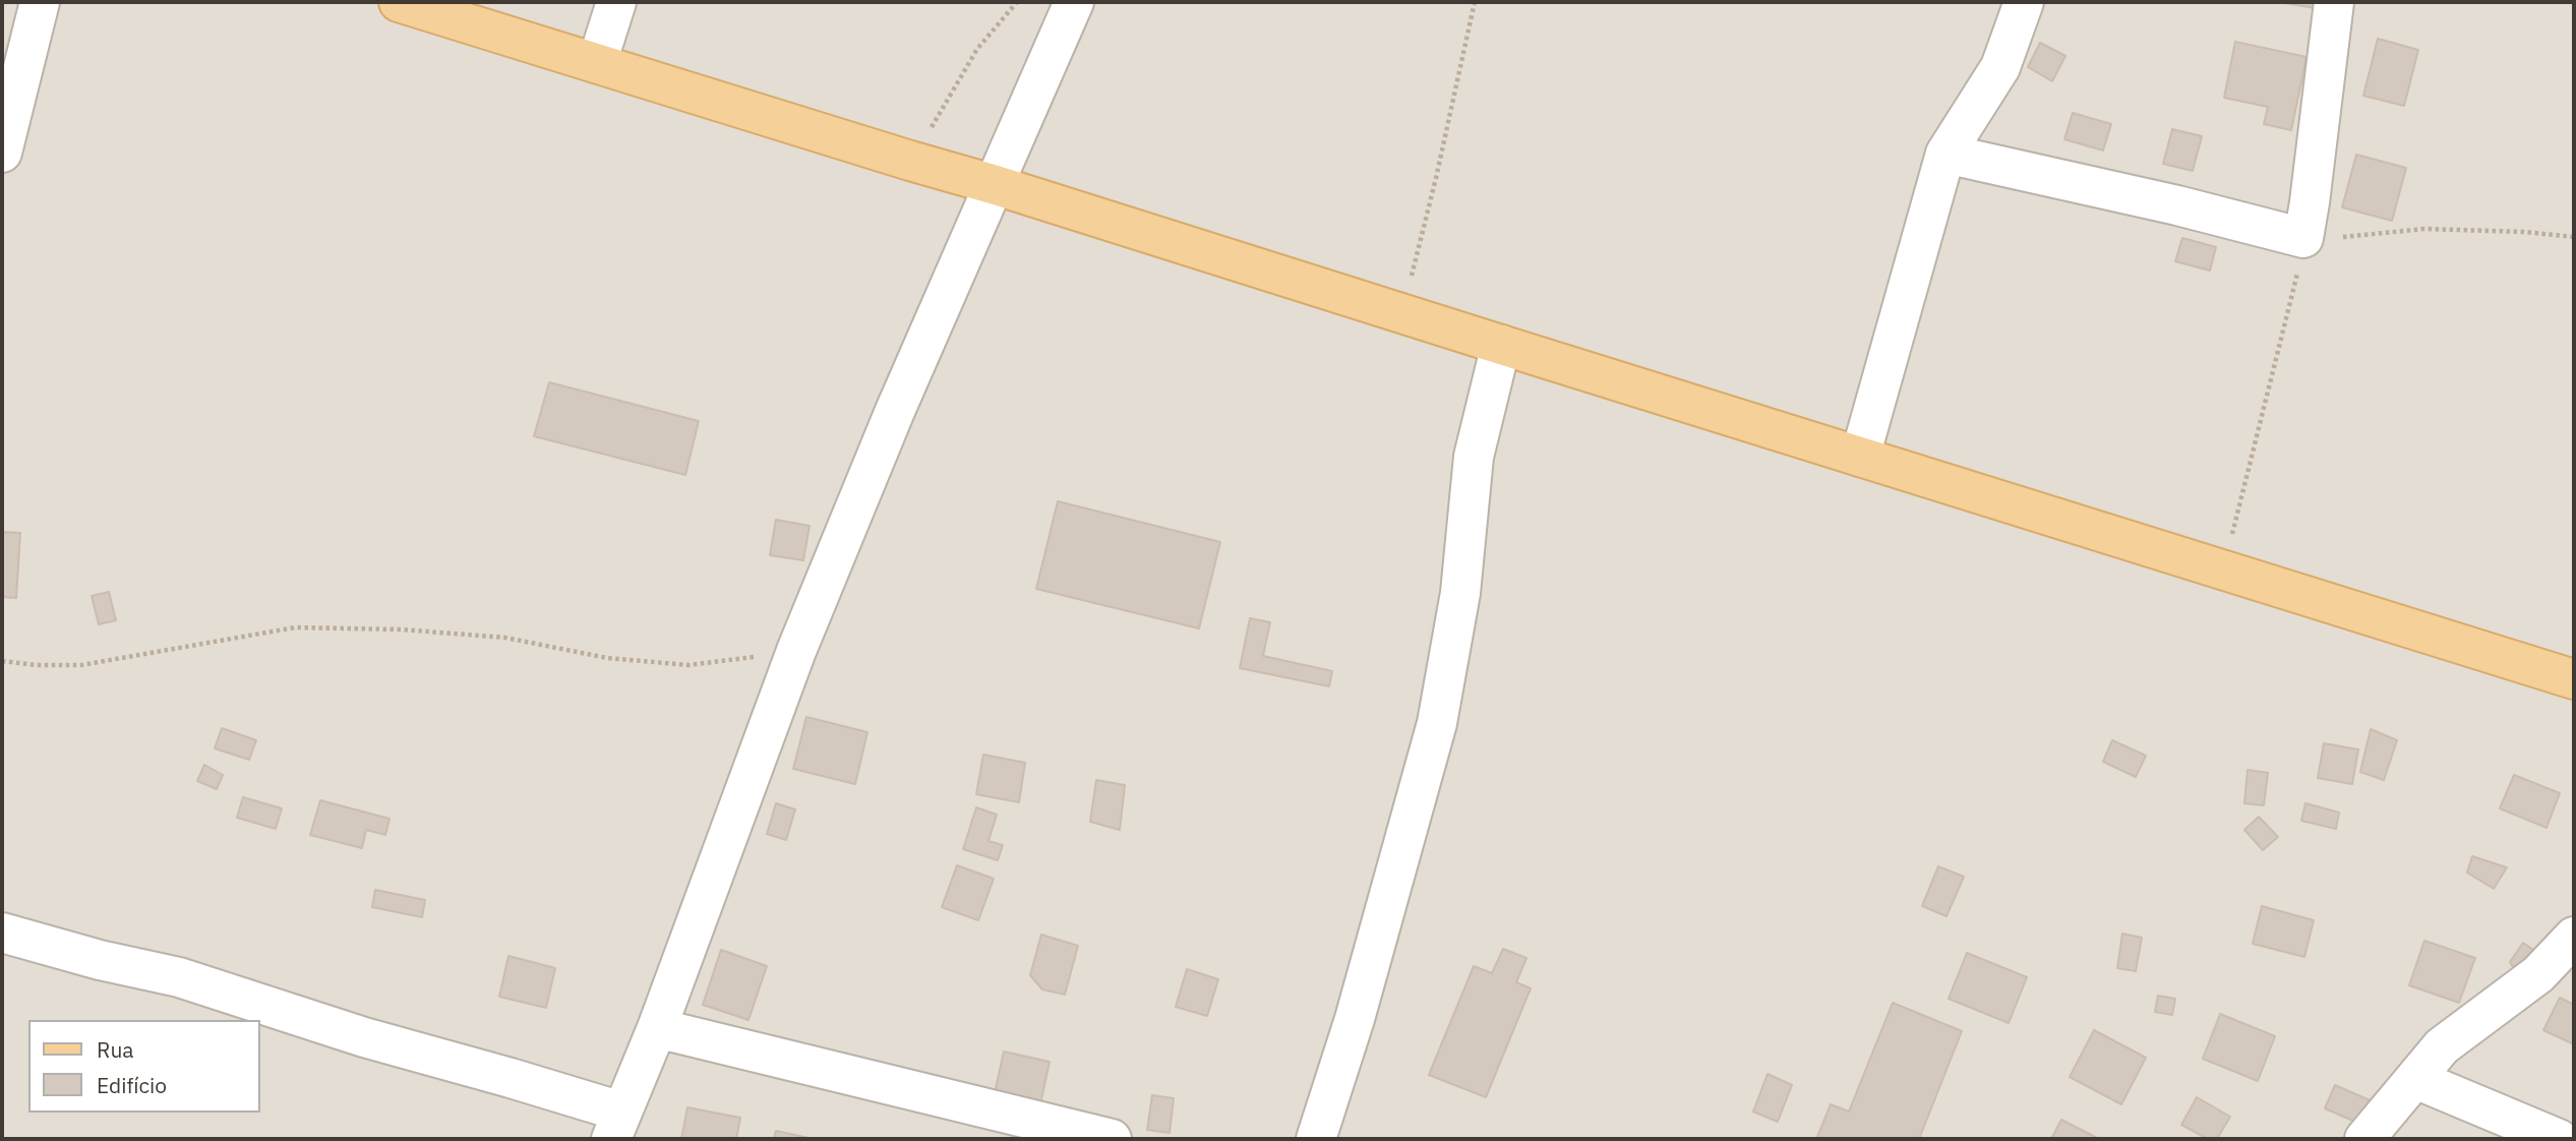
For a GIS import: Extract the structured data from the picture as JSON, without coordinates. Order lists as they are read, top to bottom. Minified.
{"legend":["Rua","Edifício"]}
